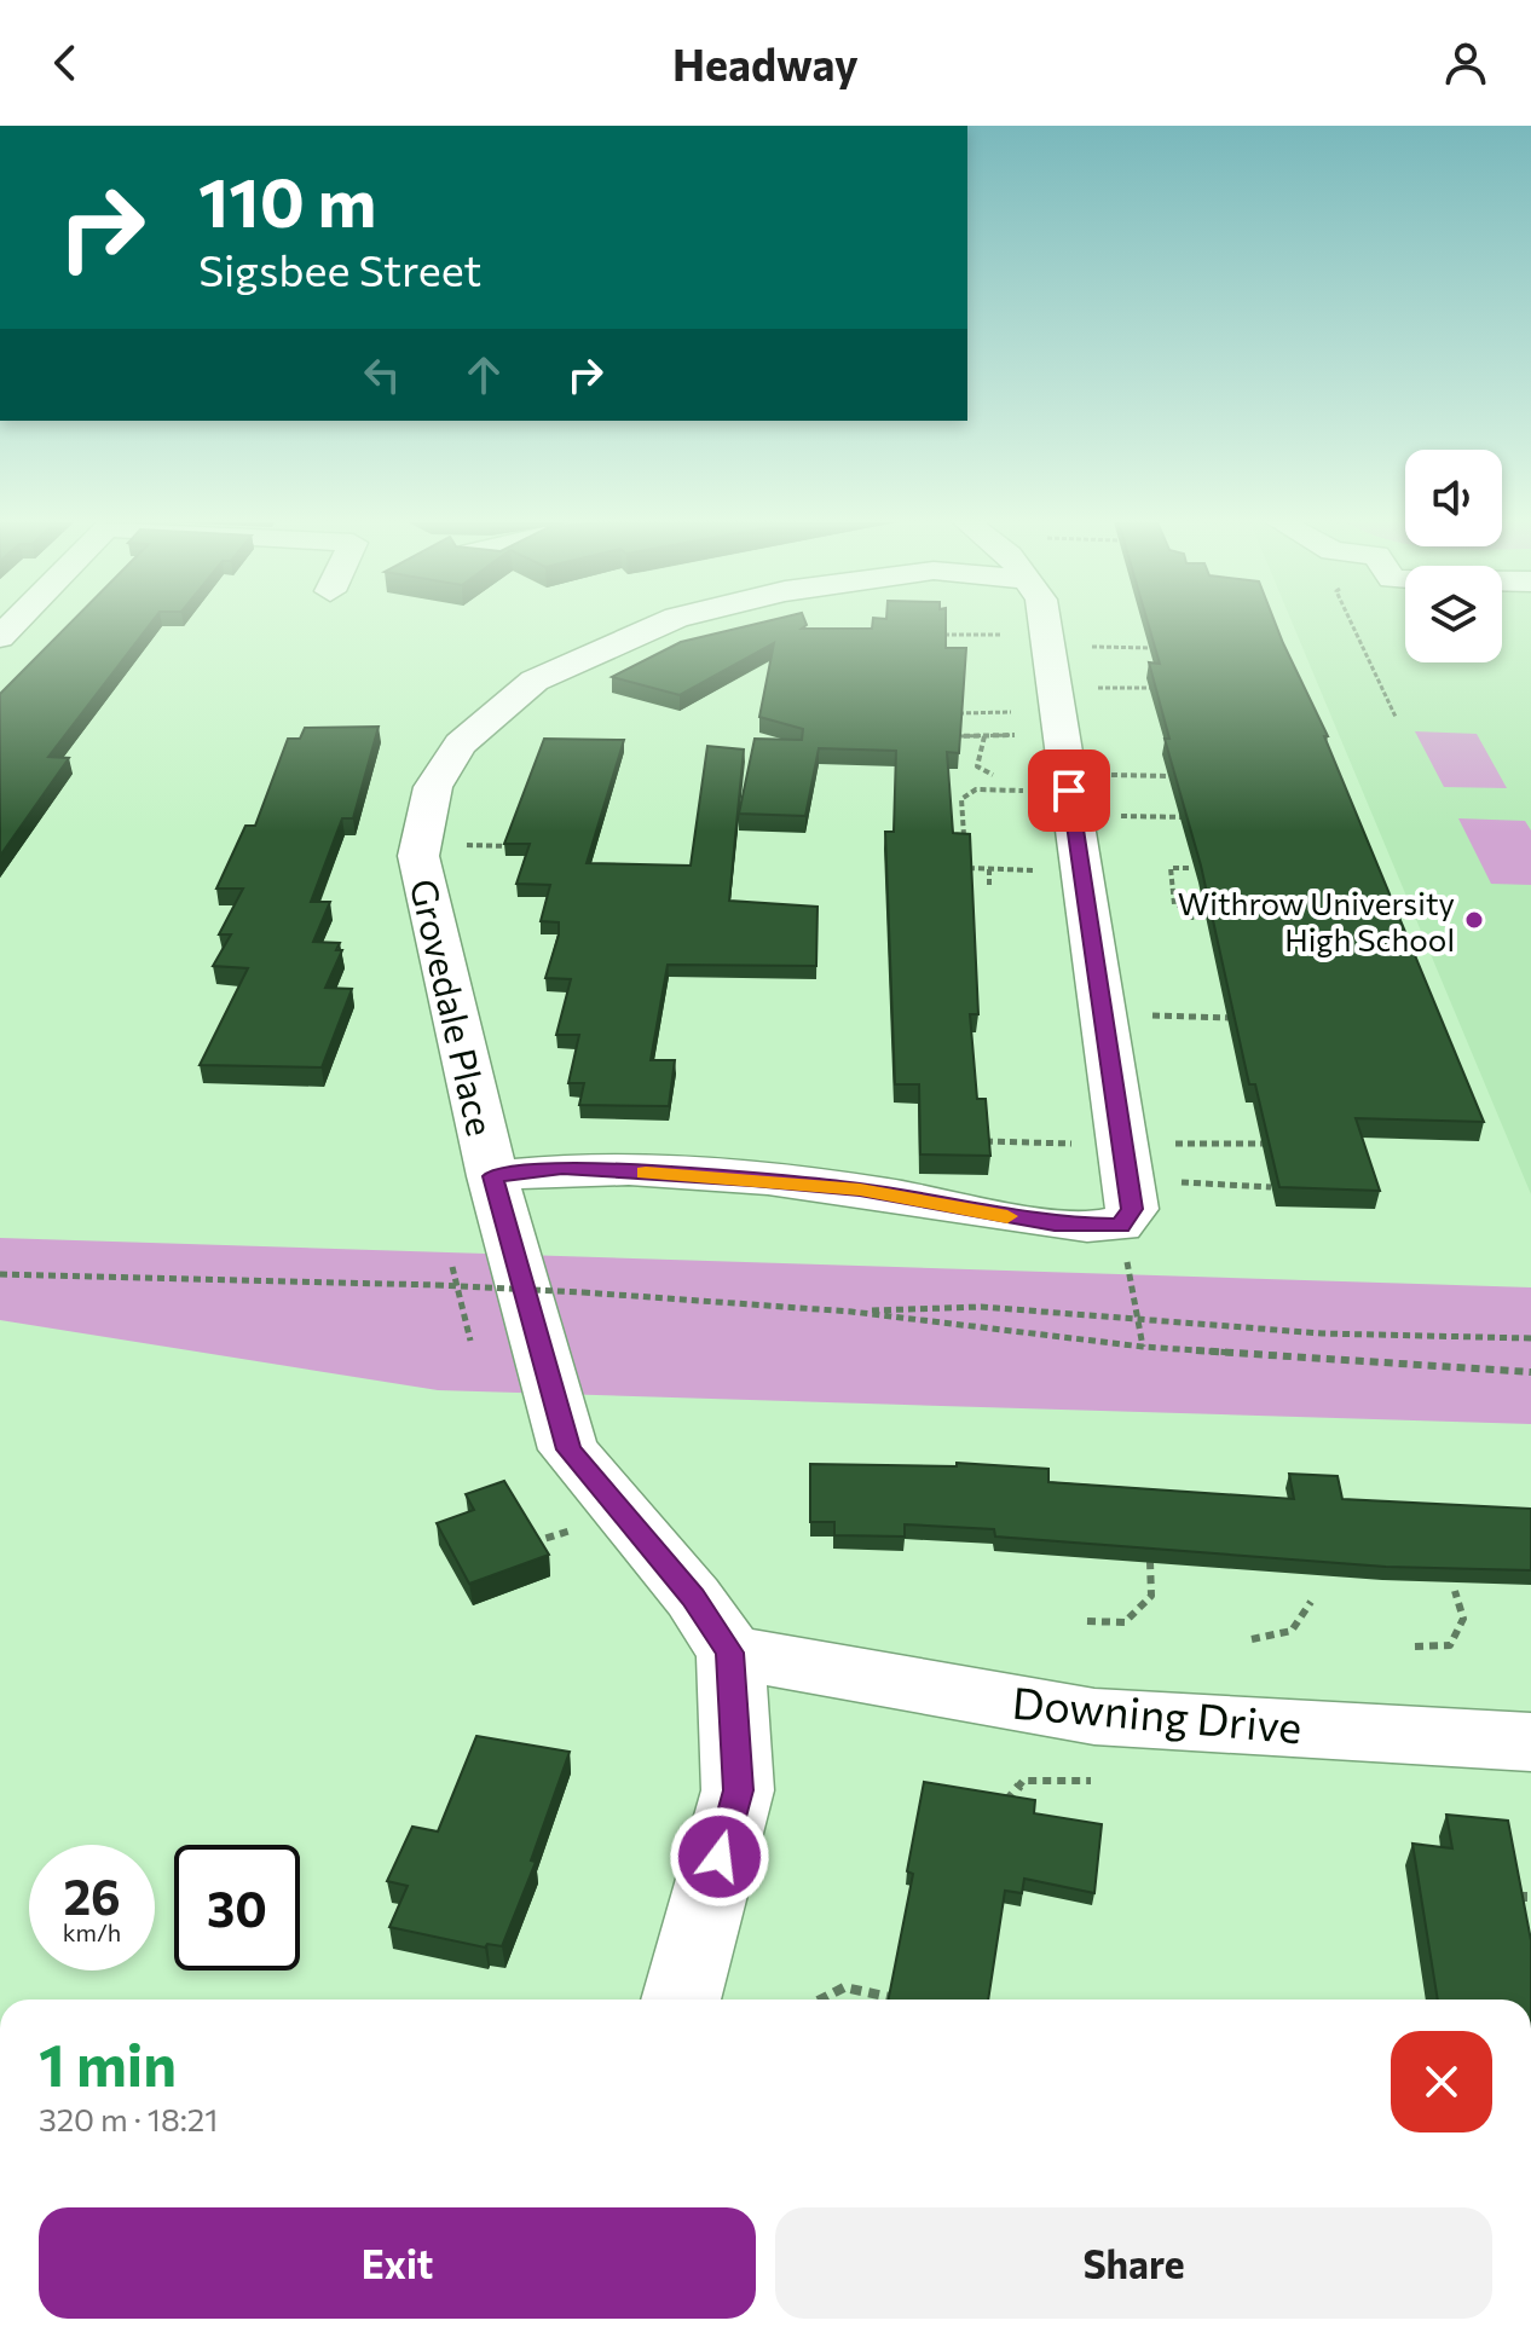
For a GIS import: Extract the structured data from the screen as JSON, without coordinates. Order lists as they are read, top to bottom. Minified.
{"streets":{"street":["Grovedale Place","Downing Drive"]},"crossings":[["Grovedale Place","Downing Drive"]],"places":["Withrow University High School"],"page":{"header":"Headway","turn":["110 m","Sigsbee Street"],"speed":"26 km/h","limit":"30","heading":["1 min","320 m · 18:21"],"buttons":["Exit","Share"]}}
